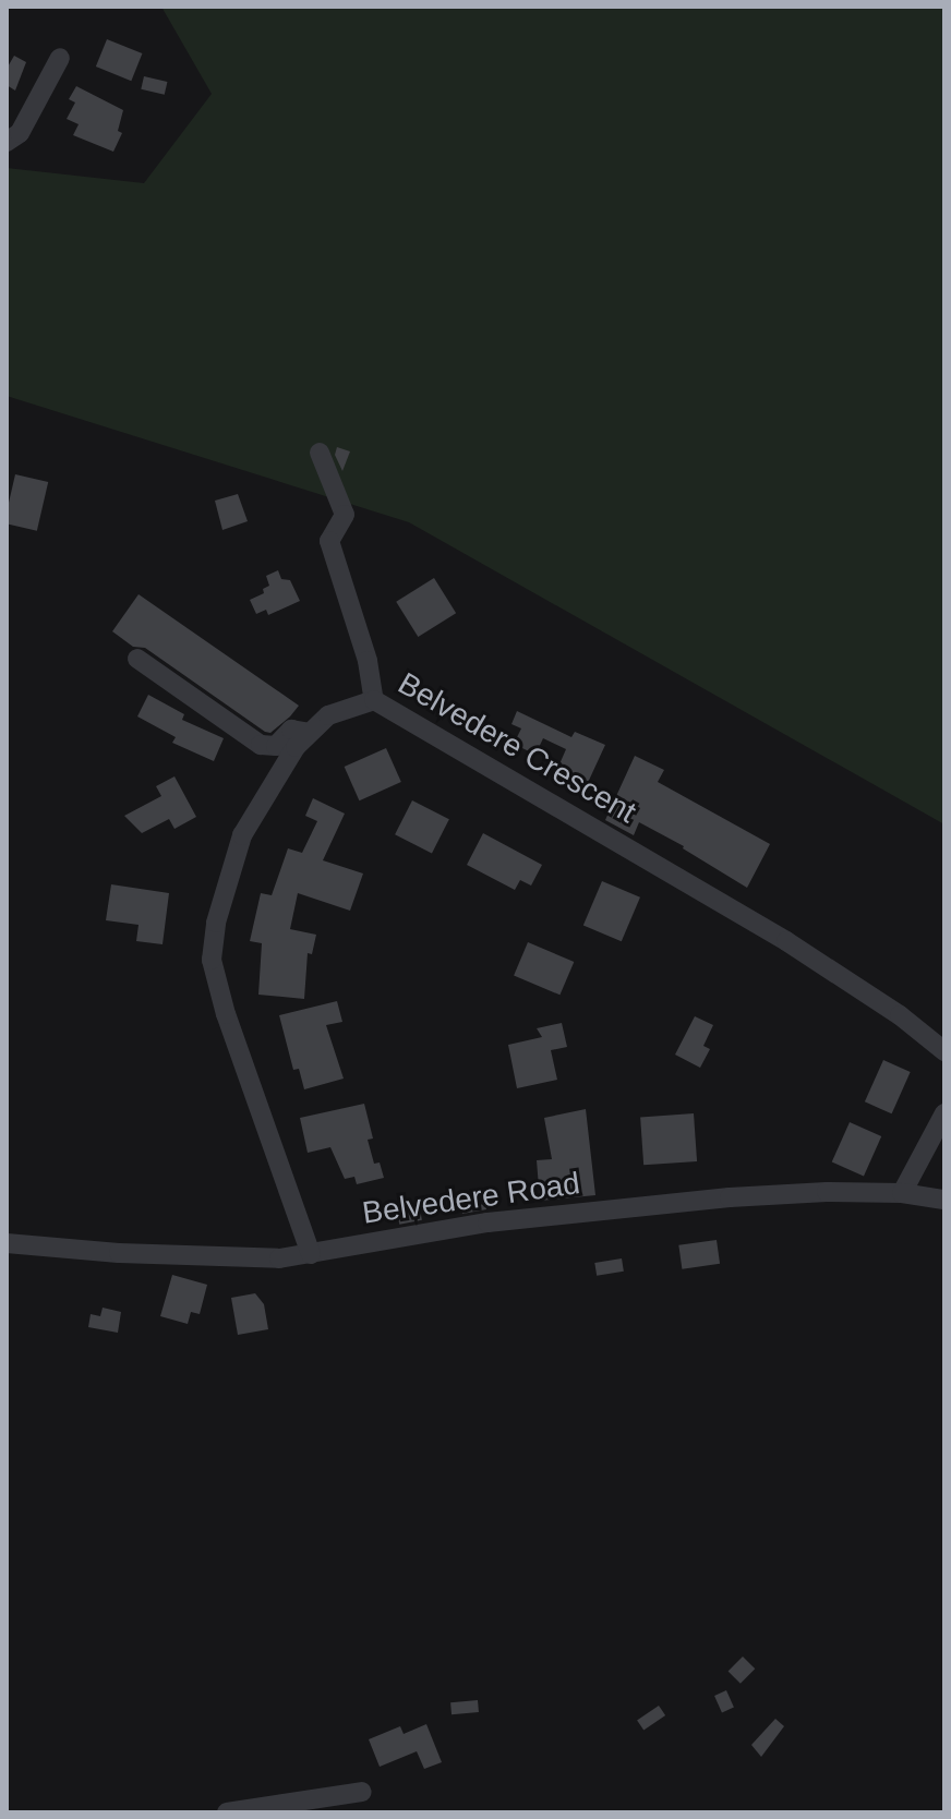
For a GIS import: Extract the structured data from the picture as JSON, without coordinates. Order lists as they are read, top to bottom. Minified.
{"streets":{"street":["Belvedere Crescent","Belvedere Road"]},"crossings":[["Belvedere Crescent","Belvedere Road"]]}
